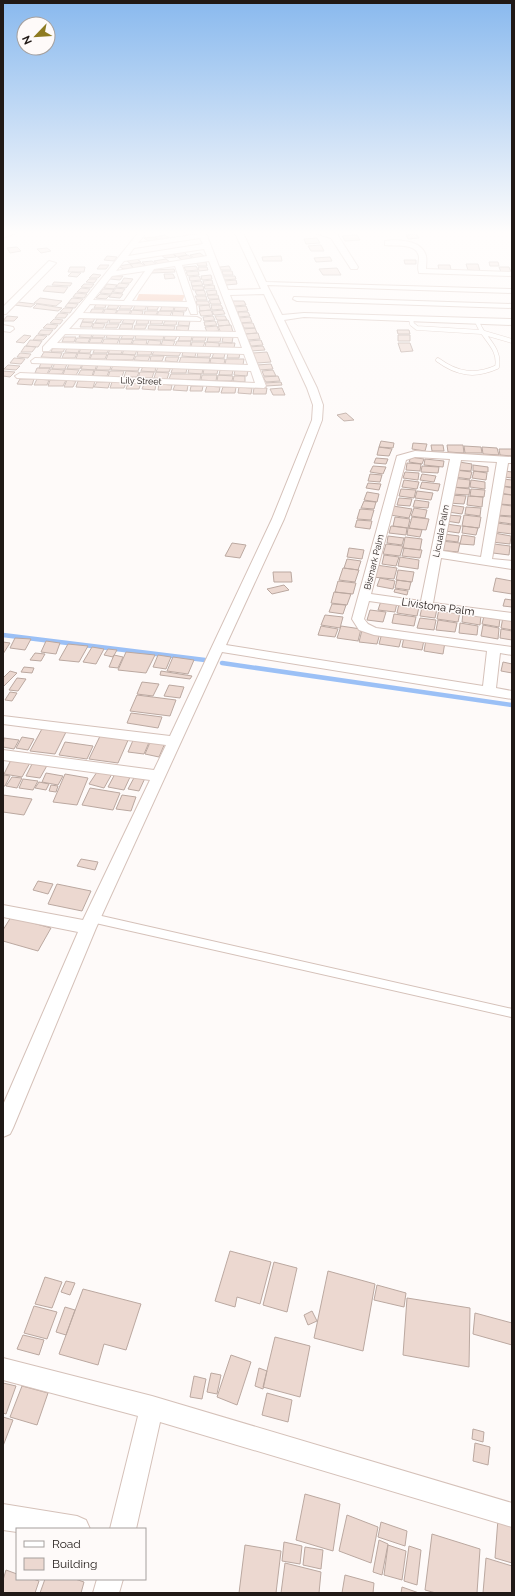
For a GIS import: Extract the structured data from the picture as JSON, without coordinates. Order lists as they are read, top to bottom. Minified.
{"streets":{"street":["Lily Street","Licuala Palm","Bismark Palm","Livistona Palm"]},"crossings":[["Licuala Palm","Bismark Palm"],["Licuala Palm","Livistona Palm"],["Bismark Palm","Livistona Palm"]],"legend":["Road","Building"],"north":"bottom left"}
